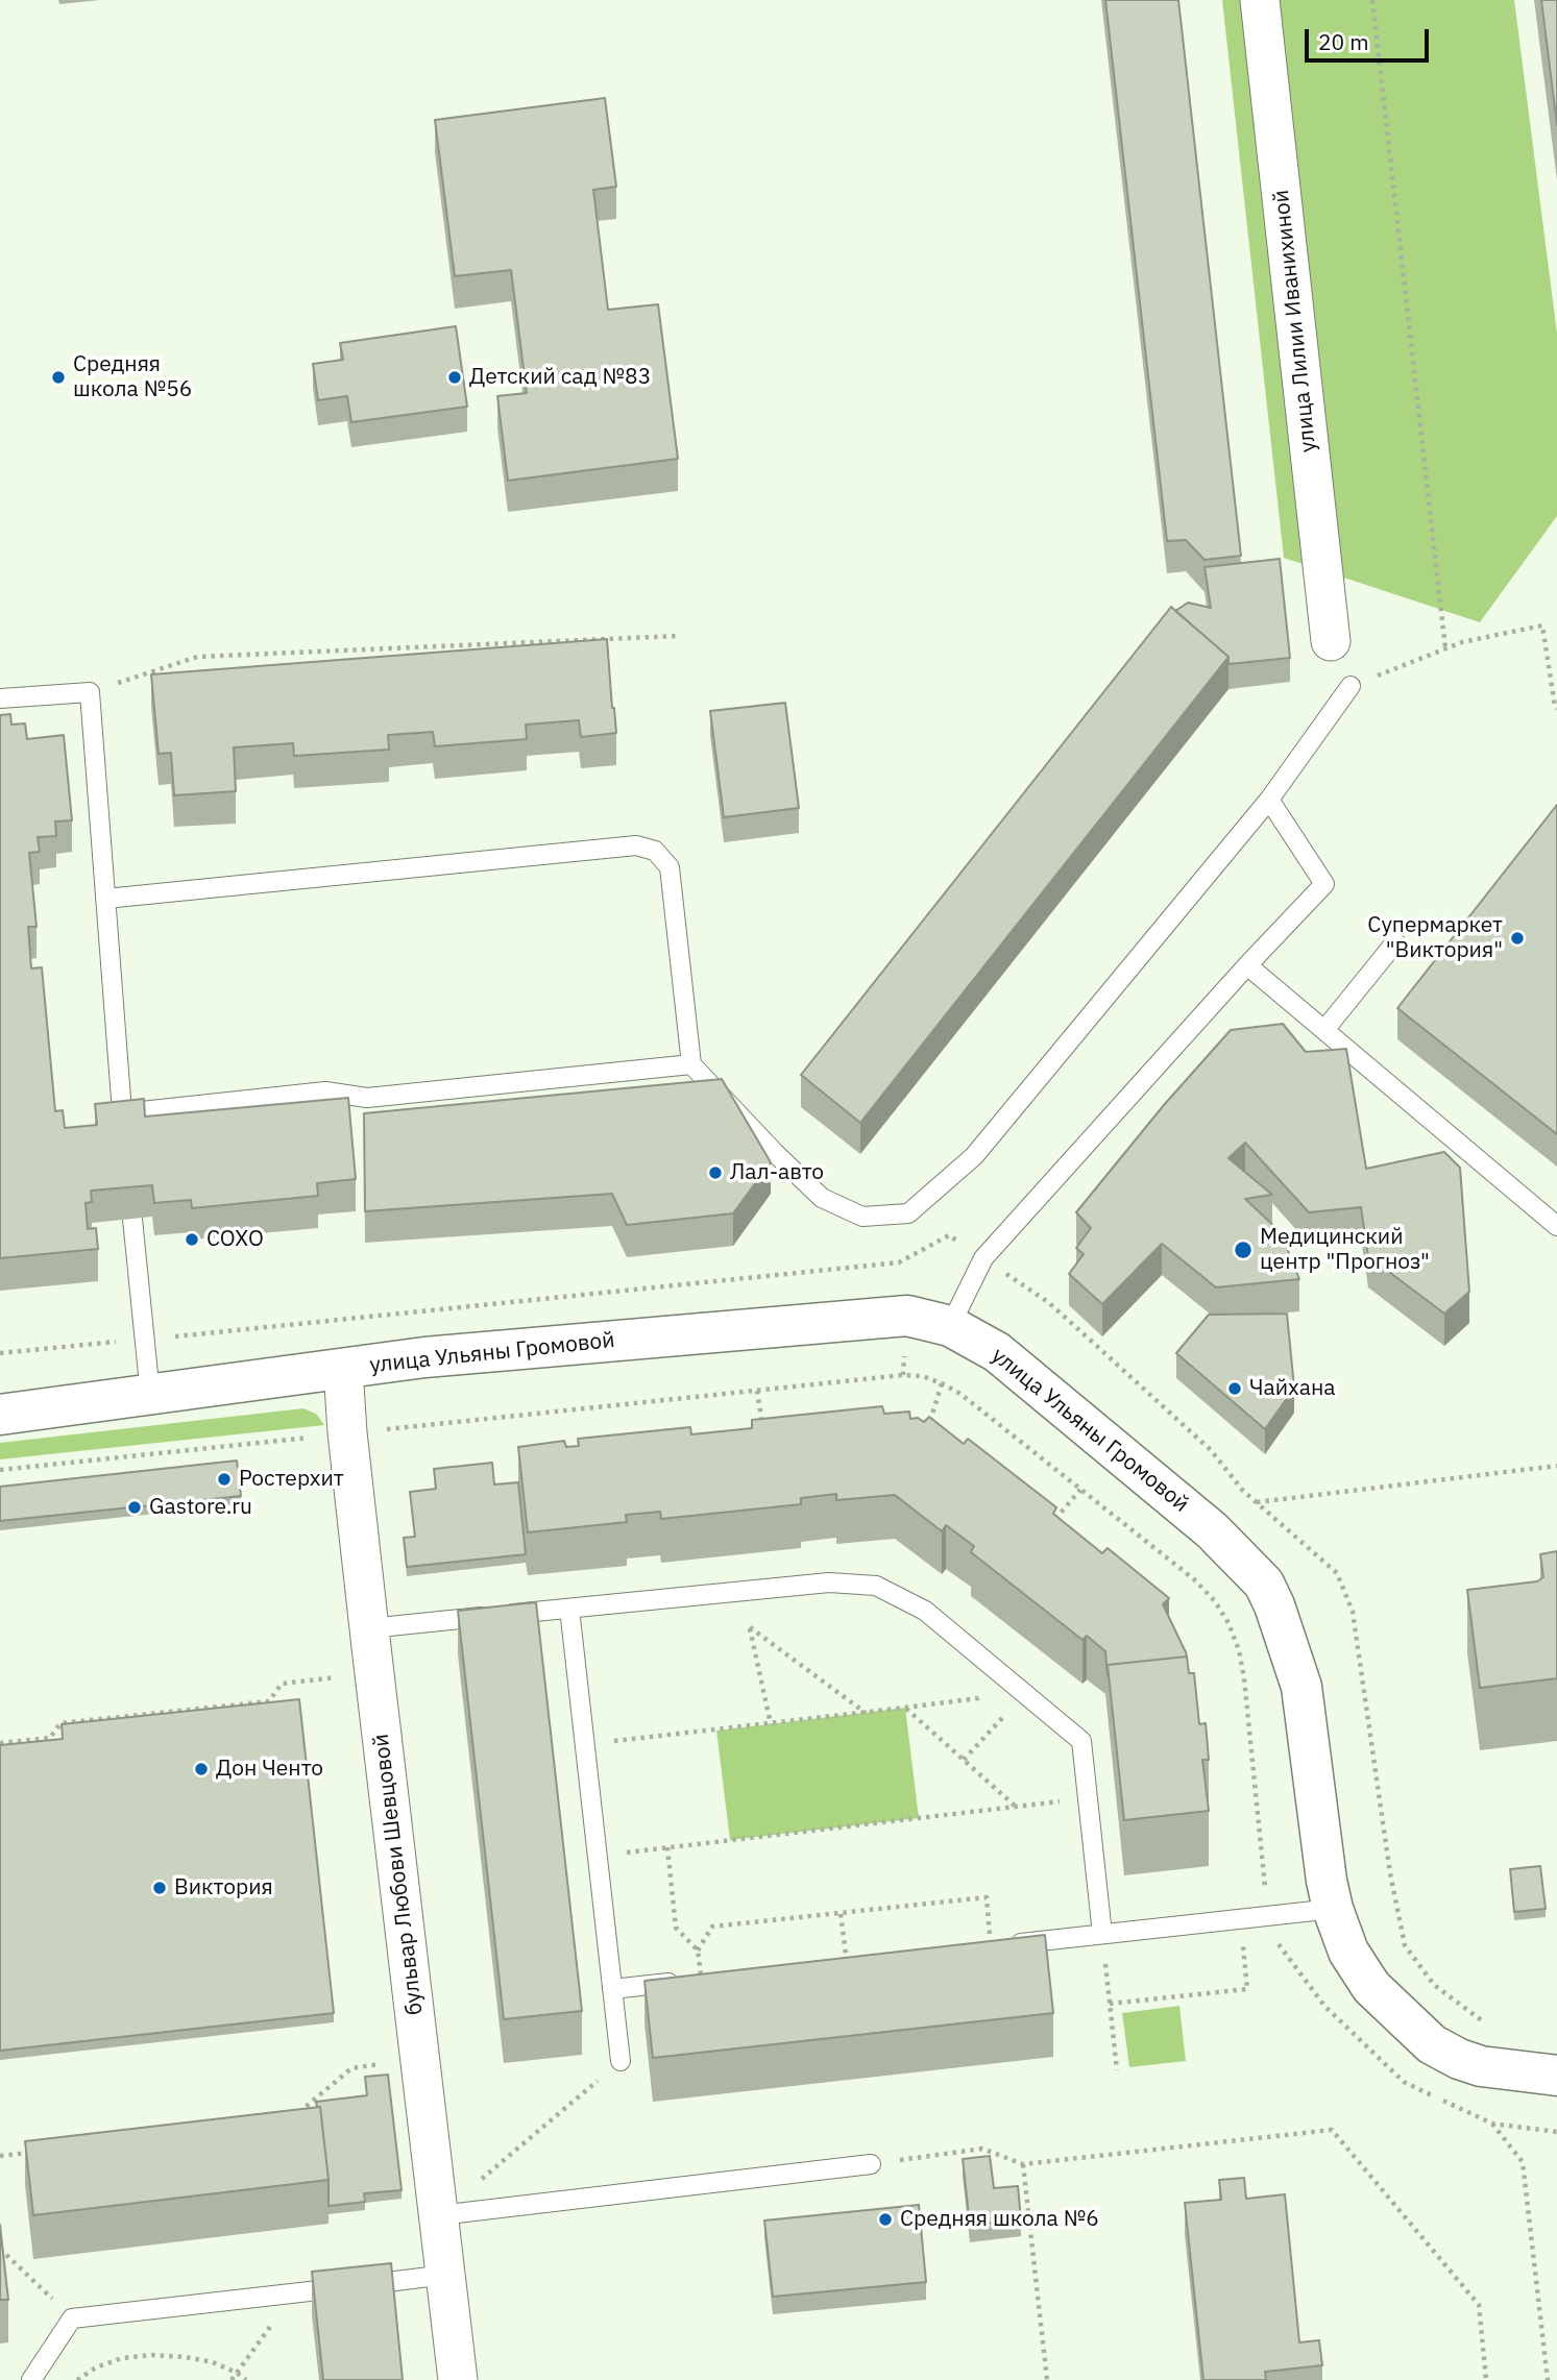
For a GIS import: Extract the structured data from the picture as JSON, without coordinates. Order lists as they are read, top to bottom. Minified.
{"streets":{"main road":["улица Ульяны Громовой"],"street":["улица Лилии Иванихиной","бульвар Любови Шевцовой"]},"crossings":[["улица Ульяны Громовой","бульвар Любови Шевцовой"]],"places":["Средняя школа №56","Детский сад №83","Супермаркет \"Виктория\"","Лал-авто","СОХО","Медицинский центр \"Прогноз\"","Чайхана","Ростерхит","Gastore.ru","Дон Ченто","Виктория","Средняя школа №6"],"scale_bar":"20 m"}
